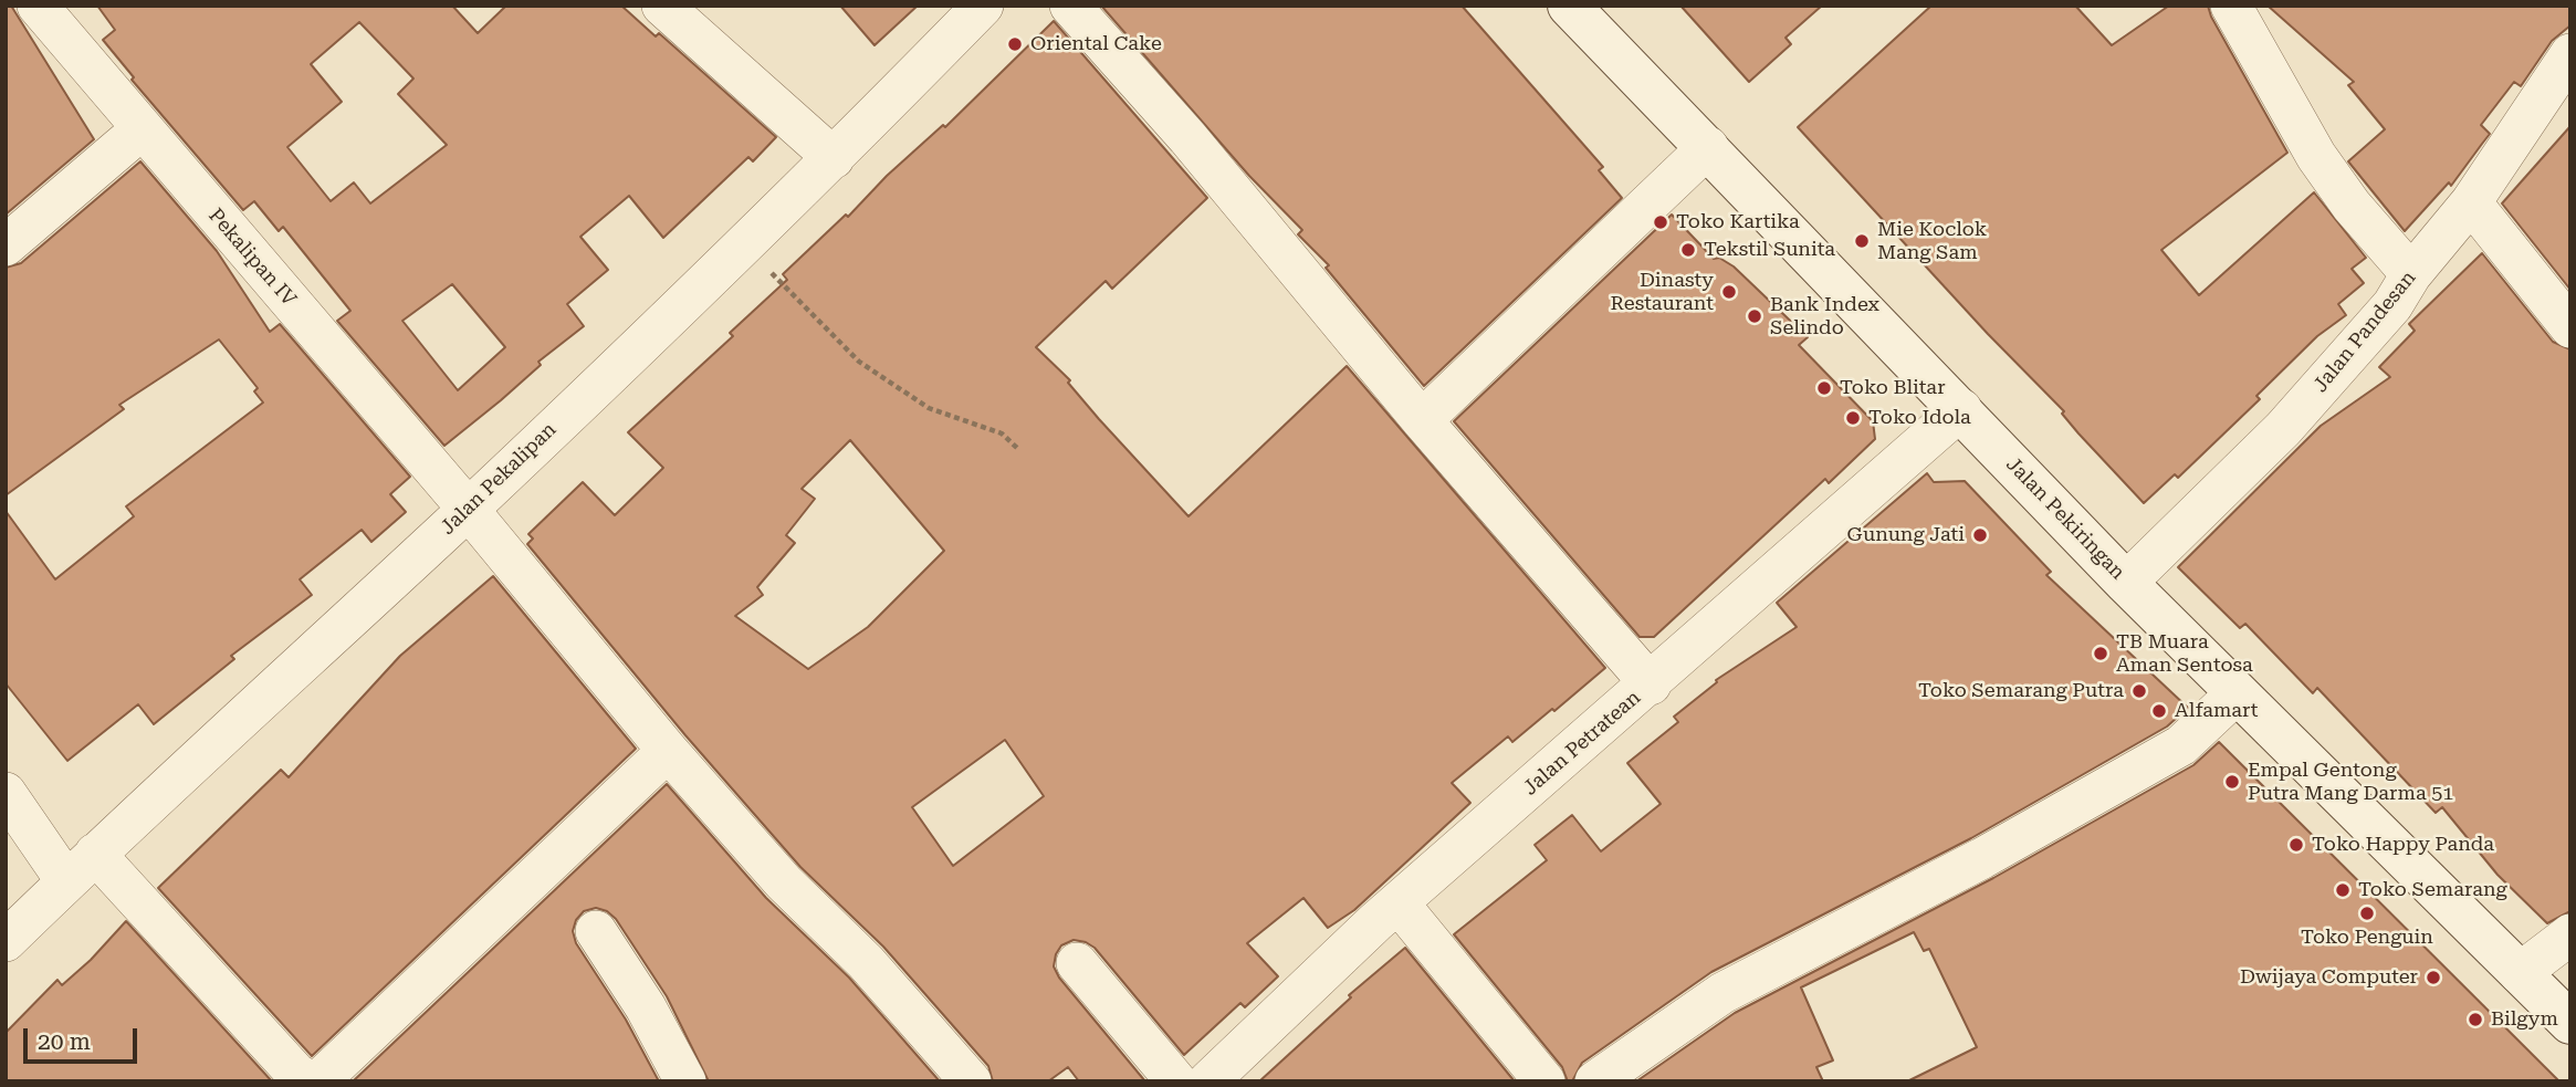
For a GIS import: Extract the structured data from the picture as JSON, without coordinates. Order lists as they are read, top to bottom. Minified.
{"streets":{"main road":["Jalan Pekiringan"],"street":["Pekalipan IV","Jalan Pandesan","Jalan Pekalipan","Jalan Petratean"]},"crossings":[["Pekalipan IV","Jalan Pekalipan"],["Jalan Pandesan","Jalan Pekiringan"],["Jalan Pekiringan","Jalan Petratean"]],"places":["Oriental Cake","Toko Kartika","Mie Koclok Mang Sam","Tekstil Sunita","Dinasty Restaurant","Bank Index Selindo","Toko Blitar","Toko Idola","Gunung Jati","TB Muara Aman Sentosa","Toko Semarang Putra","Alfamart","Empal Gentong Putra Mang Darma 51","Toko Happy Panda","Toko Semarang","Toko Penguin","Dwijaya Computer","Bilgym"],"scale_bar":"20 m"}
